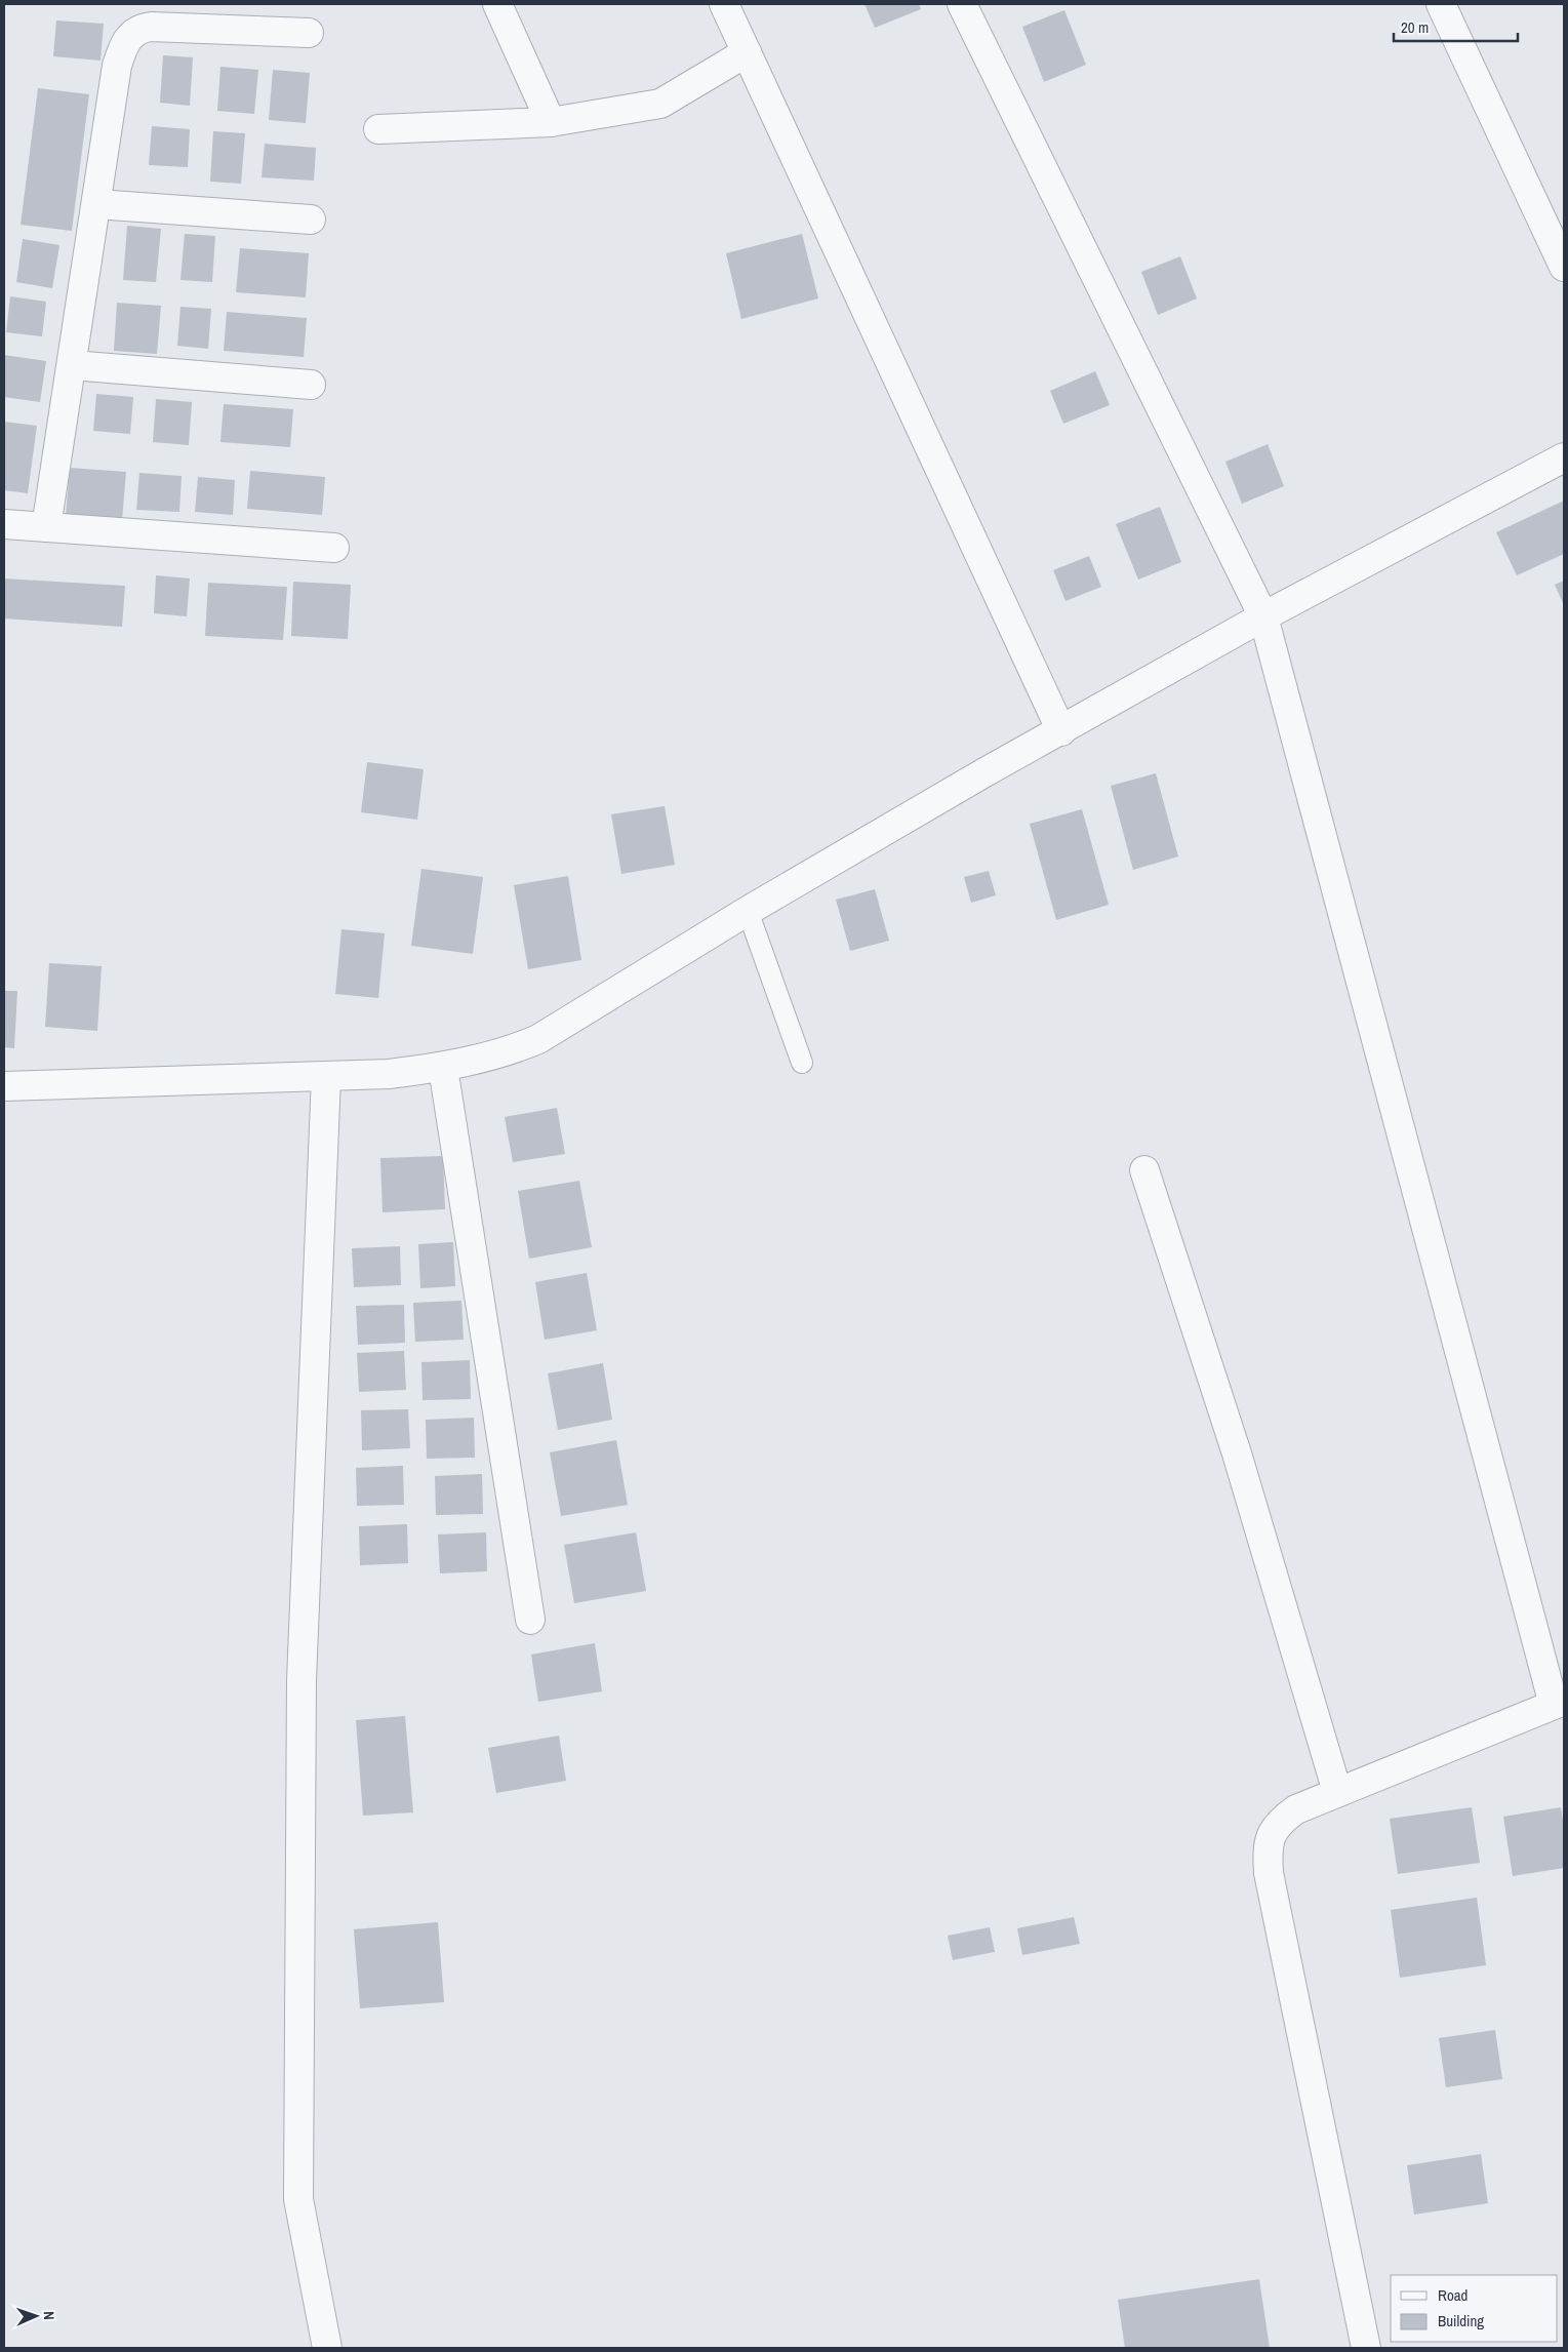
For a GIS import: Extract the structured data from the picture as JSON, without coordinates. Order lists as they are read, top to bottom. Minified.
{"legend":["Road","Building"],"scale_bar":"20 m","north":"right"}
